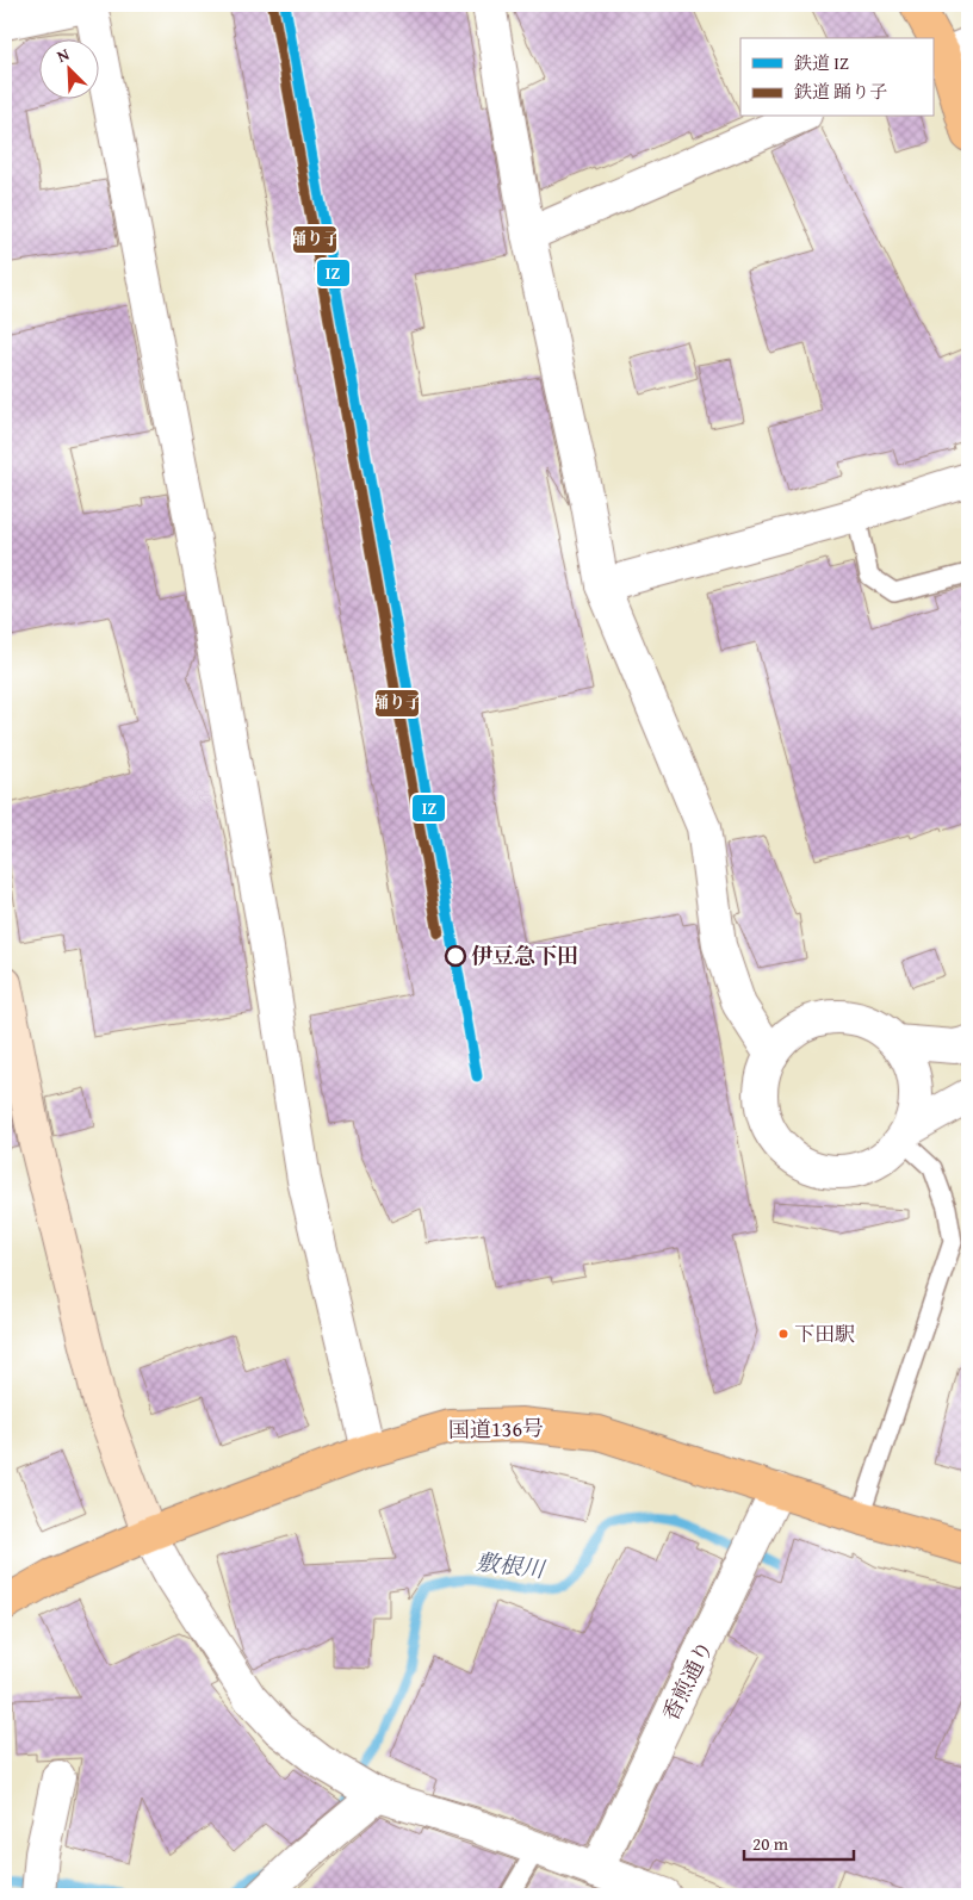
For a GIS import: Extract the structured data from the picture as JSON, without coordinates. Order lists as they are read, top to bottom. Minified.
{"streets":{"highway":["国道136号"],"street":["香煎通り"]},"crossings":[["国道136号","香煎通り"]],"water":["敷根川"],"places":["伊豆急下田","下田駅"],"lines":["rail line IZ","rail line 踊り子"],"legend":["鉄道 IZ","鉄道 踊り子"],"scale_bar":"20 m","north":"top left"}
